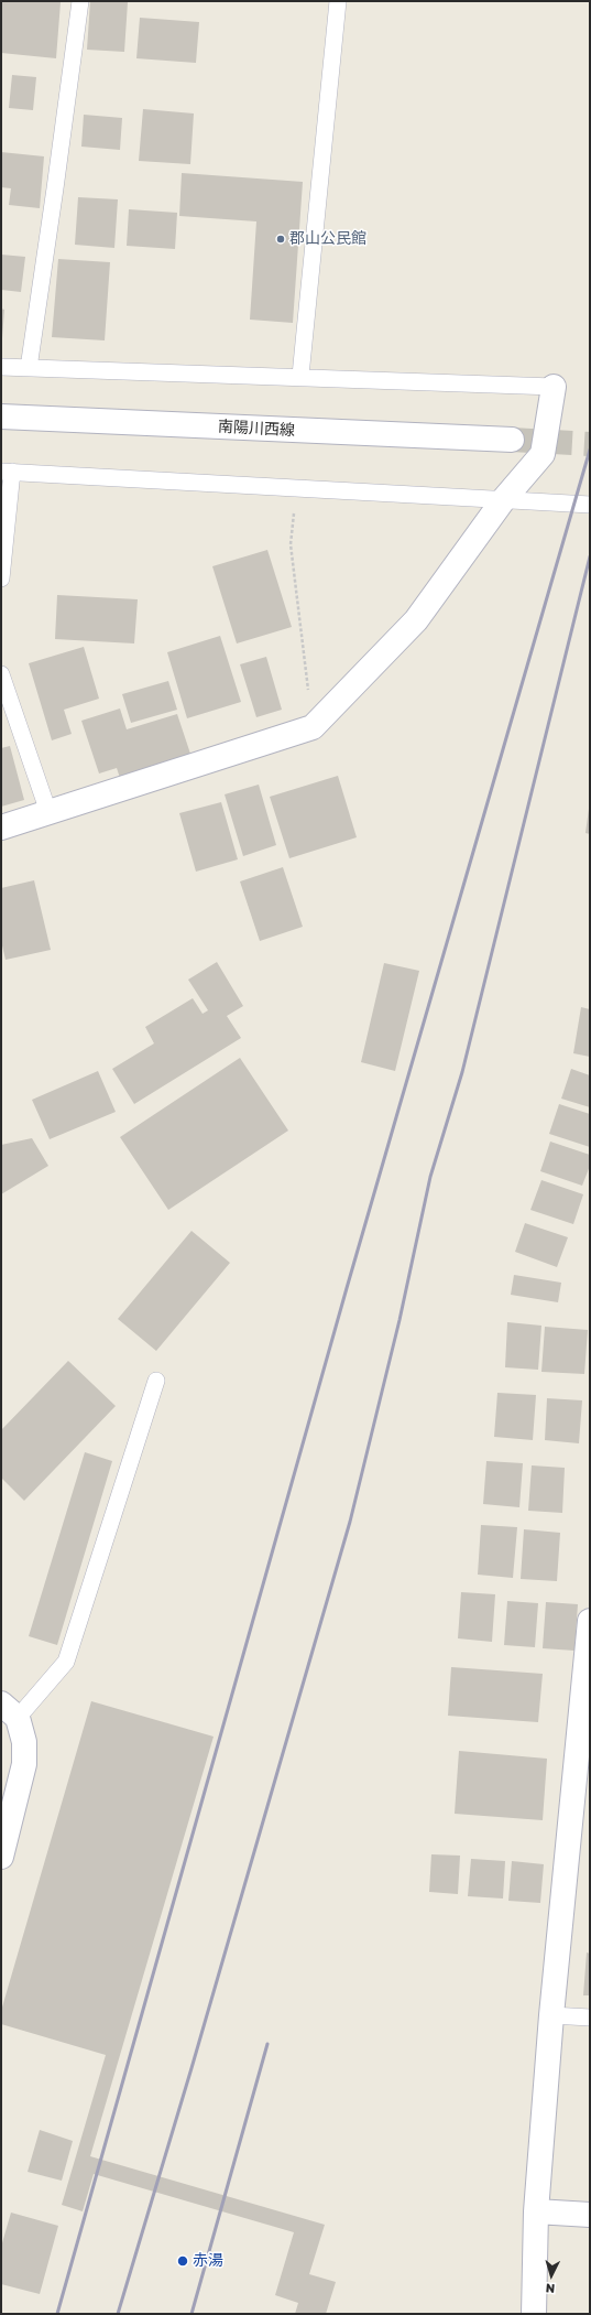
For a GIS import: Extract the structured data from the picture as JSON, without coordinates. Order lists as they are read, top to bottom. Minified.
{"streets":{"street":["南陽川西線"]},"places":["郡山公民館","赤湯"],"north":"bottom"}
